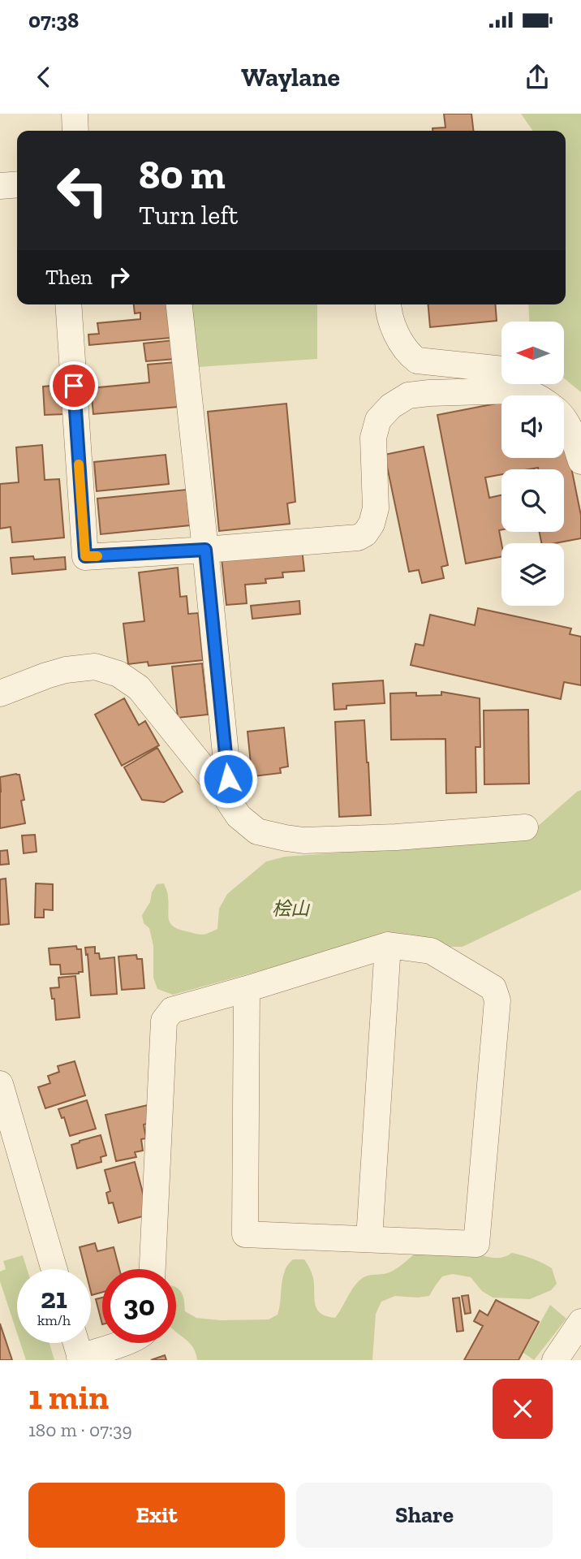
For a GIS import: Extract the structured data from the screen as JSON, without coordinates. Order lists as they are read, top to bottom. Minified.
{"parks":["桧山"],"north":"left","page":{"status":"07:38","header":"Waylane","turn":["80 m","Turn left"],"then":"Then","speed":"21 km/h","limit":"30","heading":["1 min","180 m · 07:39"],"buttons":["Exit","Share"]}}
